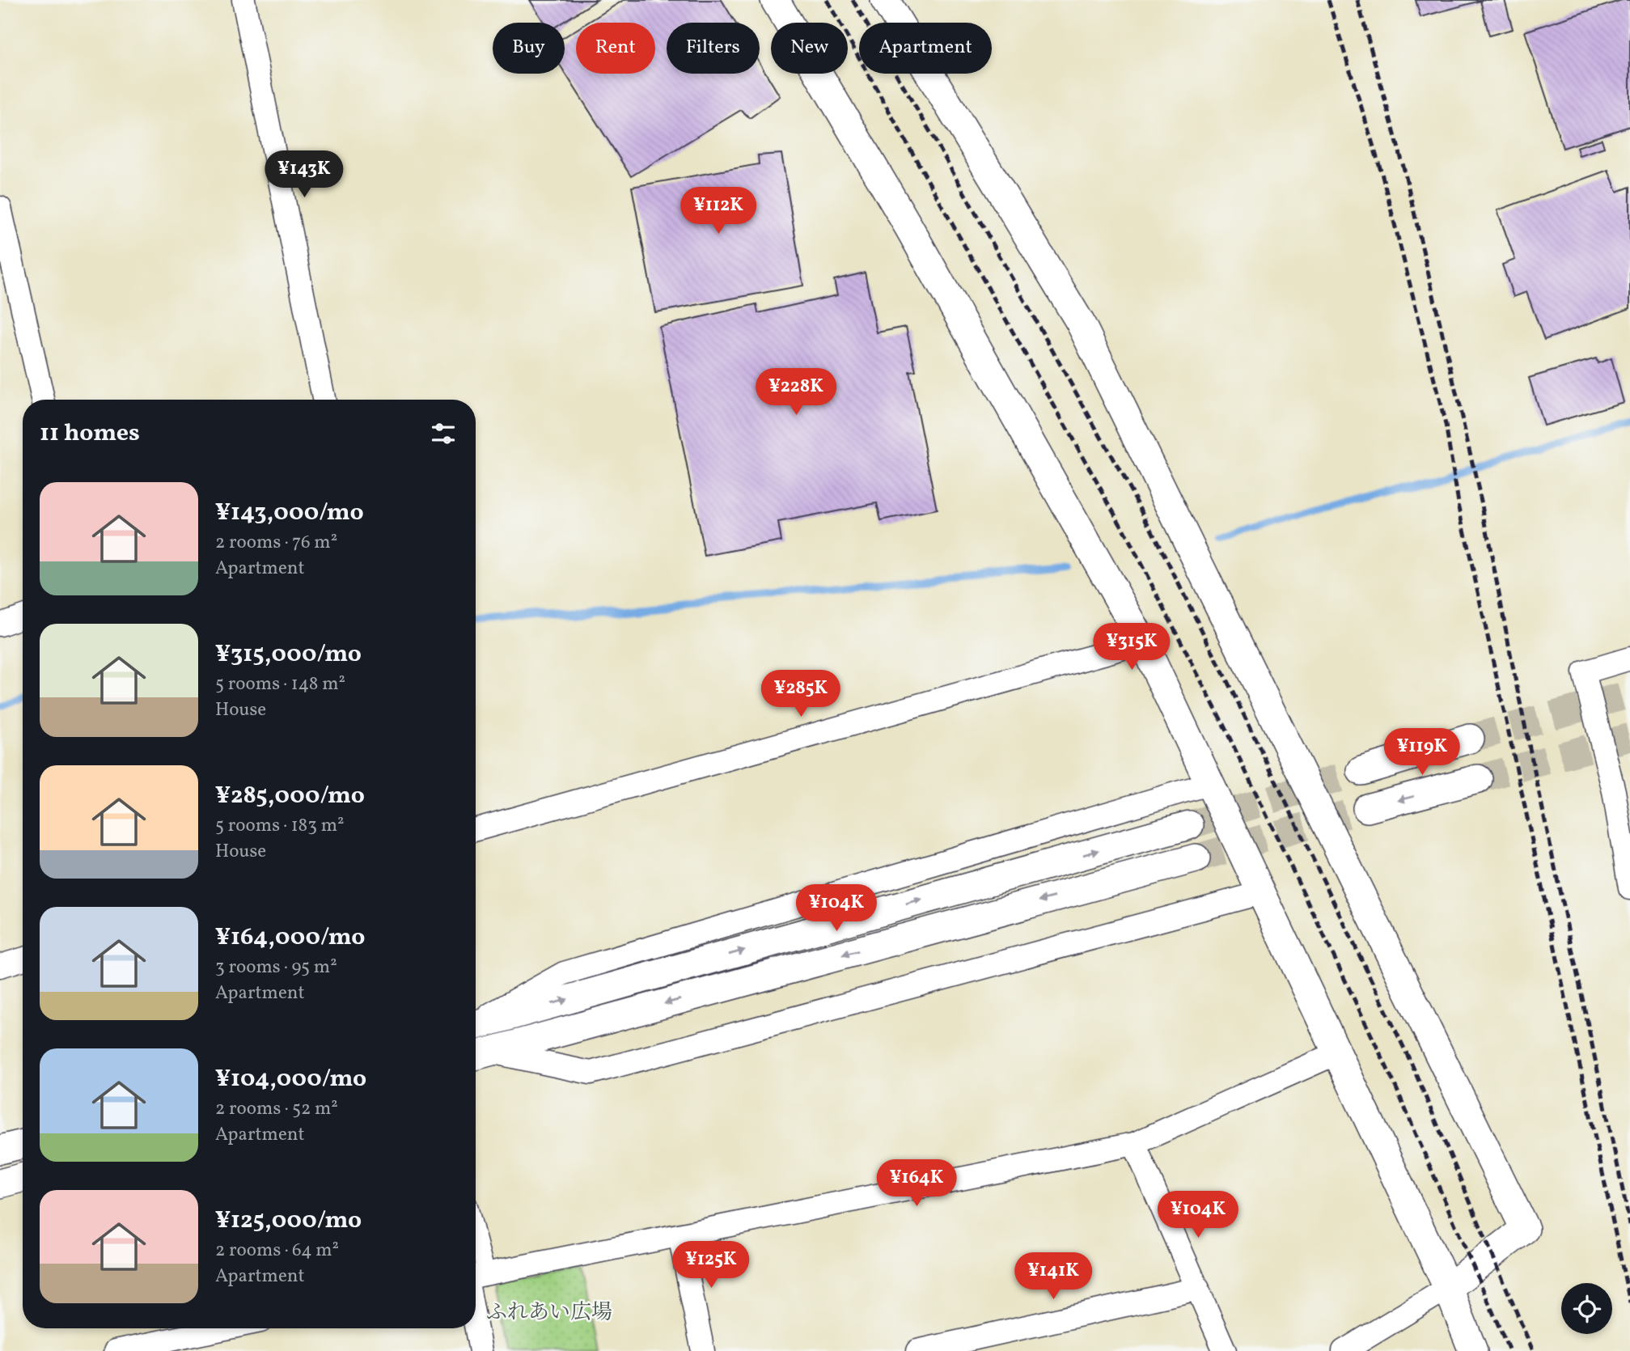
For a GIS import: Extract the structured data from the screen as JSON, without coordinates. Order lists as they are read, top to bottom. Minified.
{"parks":["ふれあい広場"],"page":{"chip":["Buy","Rent","Filters","New","Apartment"],"price":["¥143K","¥112K","¥228K","¥315K","¥285K","¥119K","¥104K","¥164K","¥104K","¥125K","¥141K"],"heading":"11 homes","list":[{"name":"¥143,000/mo","note":"2 rooms · 76 m² · Apartment"},{"name":"¥315,000/mo","note":"5 rooms · 148 m² · House"},{"name":"¥285,000/mo","note":"5 rooms · 183 m² · House"},{"name":"¥164,000/mo","note":"3 rooms · 95 m² · Apartment"},{"name":"¥104,000/mo","note":"2 rooms · 52 m² · Apartment"},{"name":"¥125,000/mo","note":"2 rooms · 64 m² · Apartment"}]}}
